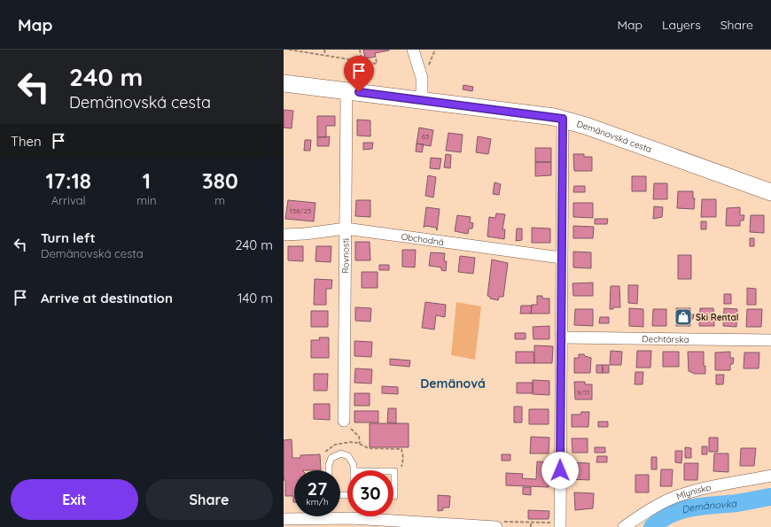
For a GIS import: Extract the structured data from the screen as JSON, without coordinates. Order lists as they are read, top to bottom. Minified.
{"streets":{"main road":["Demänovská cesta"],"street":["Obchodná","Rovnosti","Dechtárska","Mlynisko"]},"crossings":[["Demänovská cesta","Rovnosti"],["Obchodná","Rovnosti"]],"districts":["Demänová"],"water":["Demänovka"],"places":{"shop":["Ski Rental"]},"house_numbers":["63","158/25","9/11"],"page":{"header":"Map","nav":["Map","Layers","Share"],"turn":["240 m","Demänovská cesta"],"then":"Then","eta":["17:18","Arrival","1","min","380","m"],"list":[{"name":"Turn left","note":"Demänovská cesta","value":"240 m"},{"name":"Arrive at destination","value":"140 m"}],"speed":"27 km/h","limit":"30","buttons":["Exit","Share"]}}
